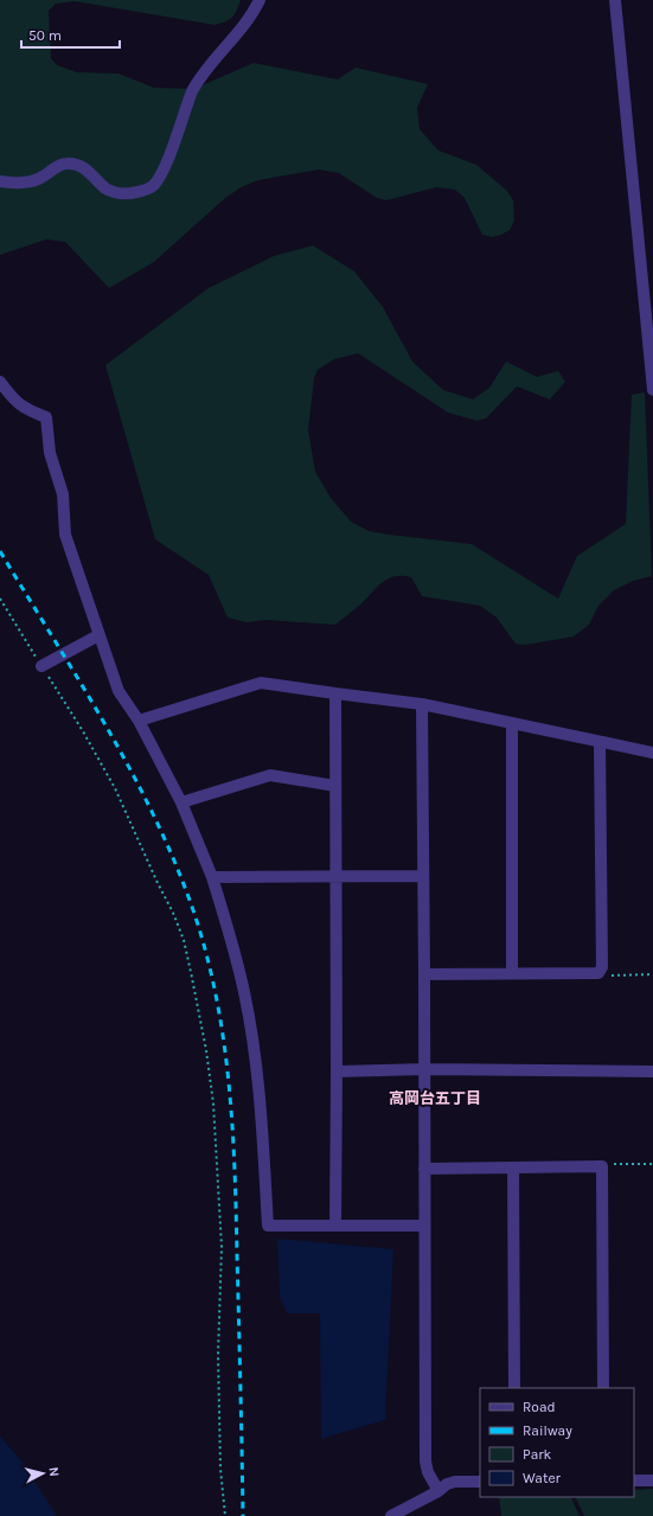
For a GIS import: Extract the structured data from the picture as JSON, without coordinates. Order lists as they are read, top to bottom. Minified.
{"districts":["高岡台五丁目"],"legend":["Road","Railway","Park","Water"],"scale_bar":"50 m","north":"right"}
